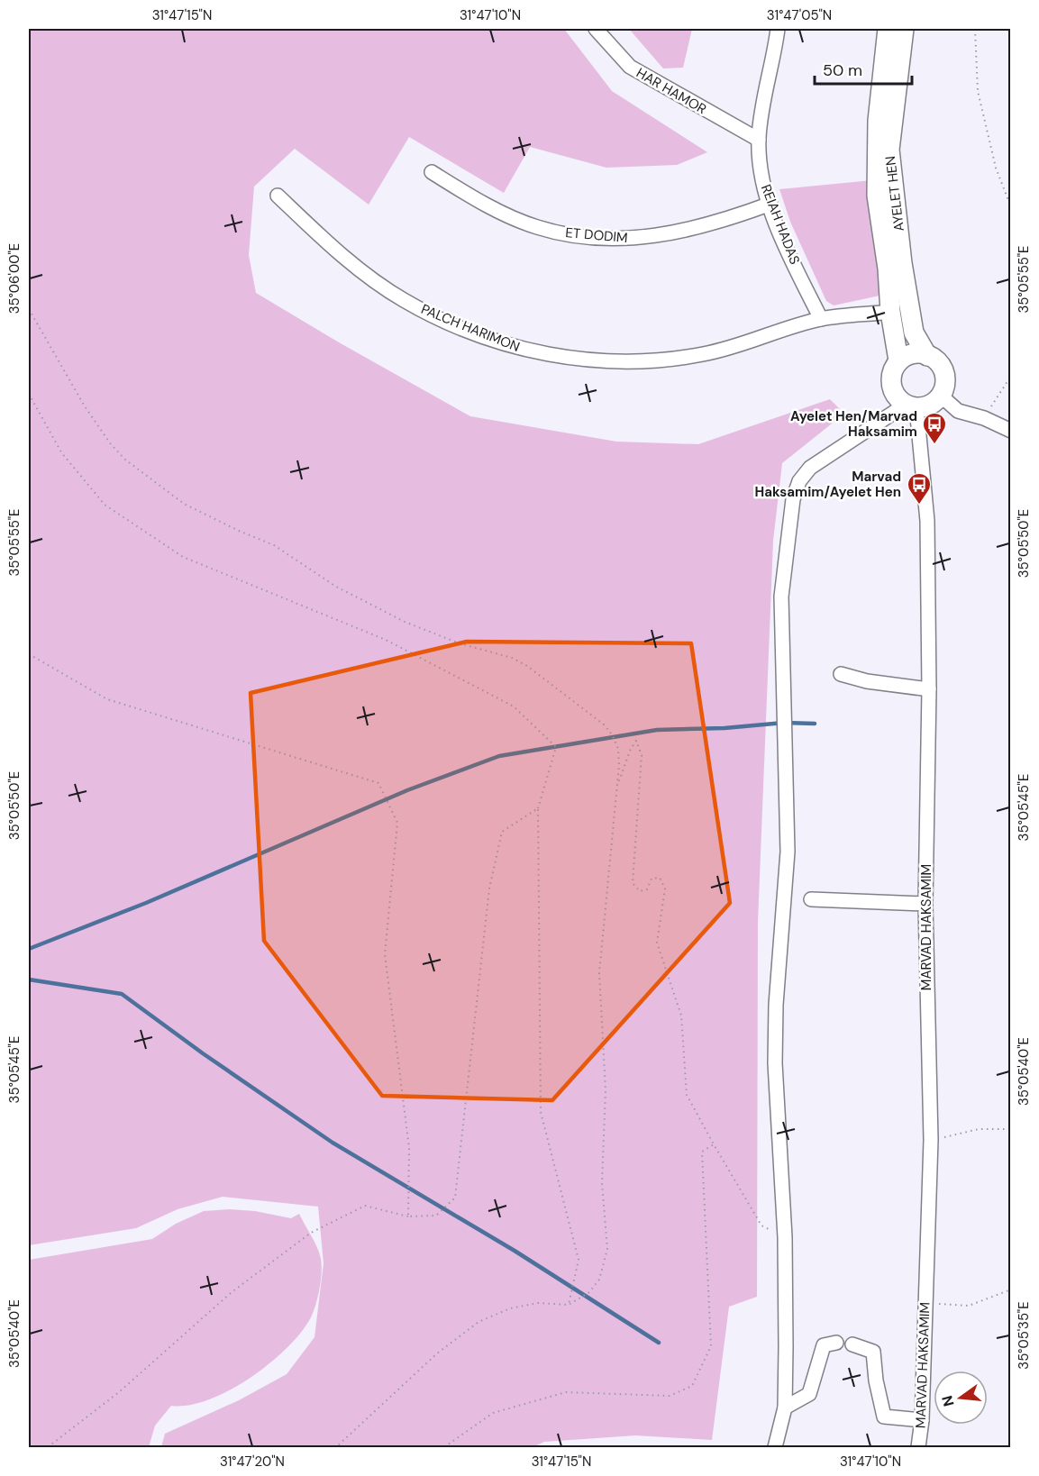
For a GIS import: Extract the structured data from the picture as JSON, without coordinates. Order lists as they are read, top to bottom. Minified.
{"streets":{"street":["HAR HAMOR","AYELET HEN","REIAH HADAS","ET DODIM","PALCH HARIMON","MARVAD HAKSAMIM"]},"crossings":[["HAR HAMOR","REIAH HADAS"],["AYELET HEN","MARVAD HAKSAMIM"],["REIAH HADAS","ET DODIM"],["REIAH HADAS","PALCH HARIMON"]],"places":{"bus stop":["Ayelet Hen/Marvad Haksamim","Marvad Haksamim/Ayelet Hen"]},"scale_bar":"50 m","north":"left","coordinates":["31°47'15\"N","31°47'10\"N","31°47'05\"N","35°06'00\"E","35°05'55\"E","35°05'50\"E","35°05'45\"E","35°05'40\"E","35°05'35\"E","31°47'20\"N"]}
